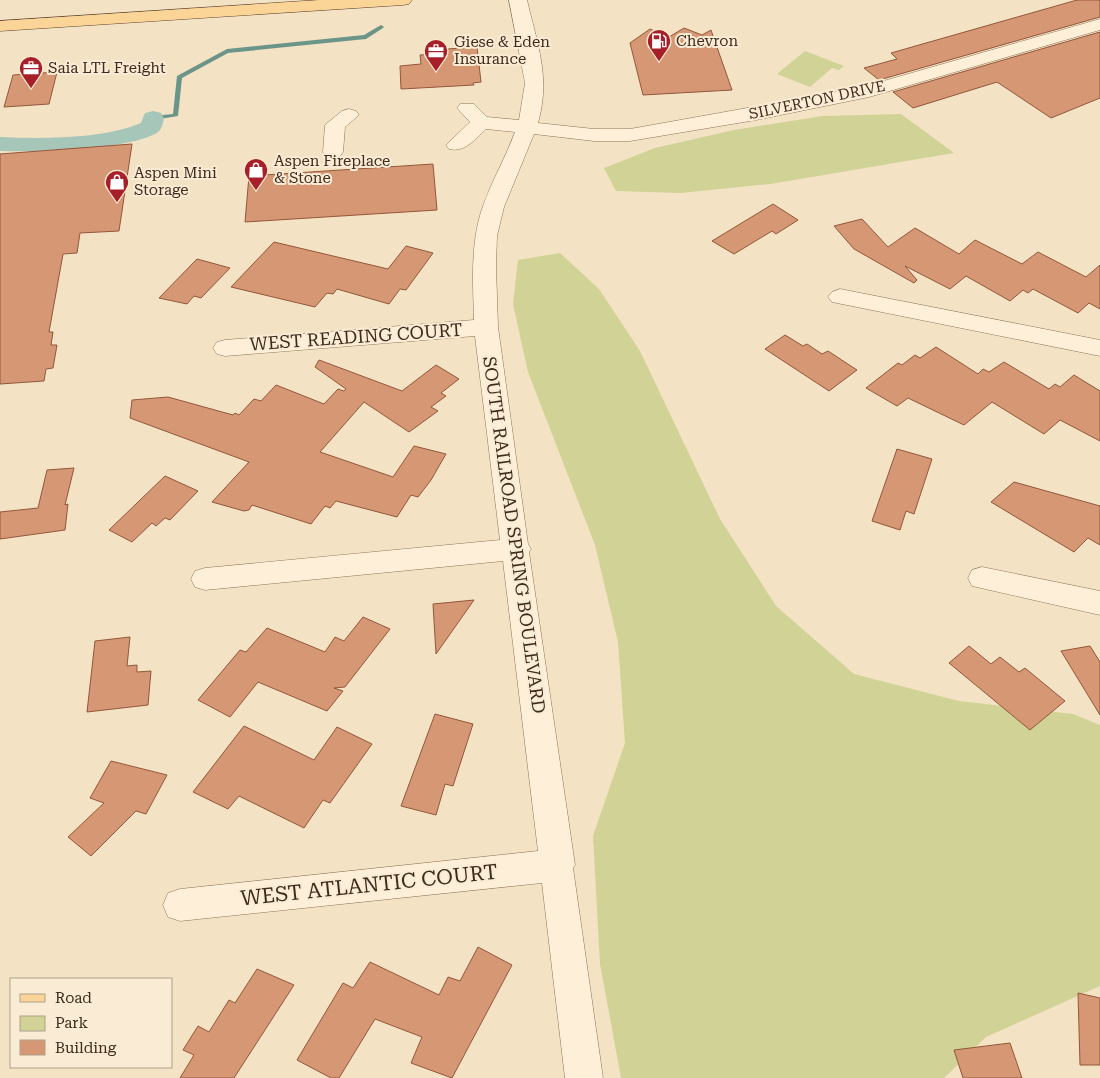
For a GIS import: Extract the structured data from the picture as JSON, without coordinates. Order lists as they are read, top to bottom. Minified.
{"streets":{"street":["SILVERTON DRIVE","WEST READING COURT","SOUTH RAILROAD SPRING BOULEVARD","WEST ATLANTIC COURT"]},"crossings":[["SILVERTON DRIVE","SOUTH RAILROAD SPRING BOULEVARD"],["WEST READING COURT","SOUTH RAILROAD SPRING BOULEVARD"],["SOUTH RAILROAD SPRING BOULEVARD","WEST ATLANTIC COURT"]],"places":{"fuel station":["Chevron"],"office":["Giese & Eden Insurance","Saia LTL Freight"],"shop":["Aspen Fireplace & Stone","Aspen Mini Storage"]},"legend":["Road","Park","Building"]}
